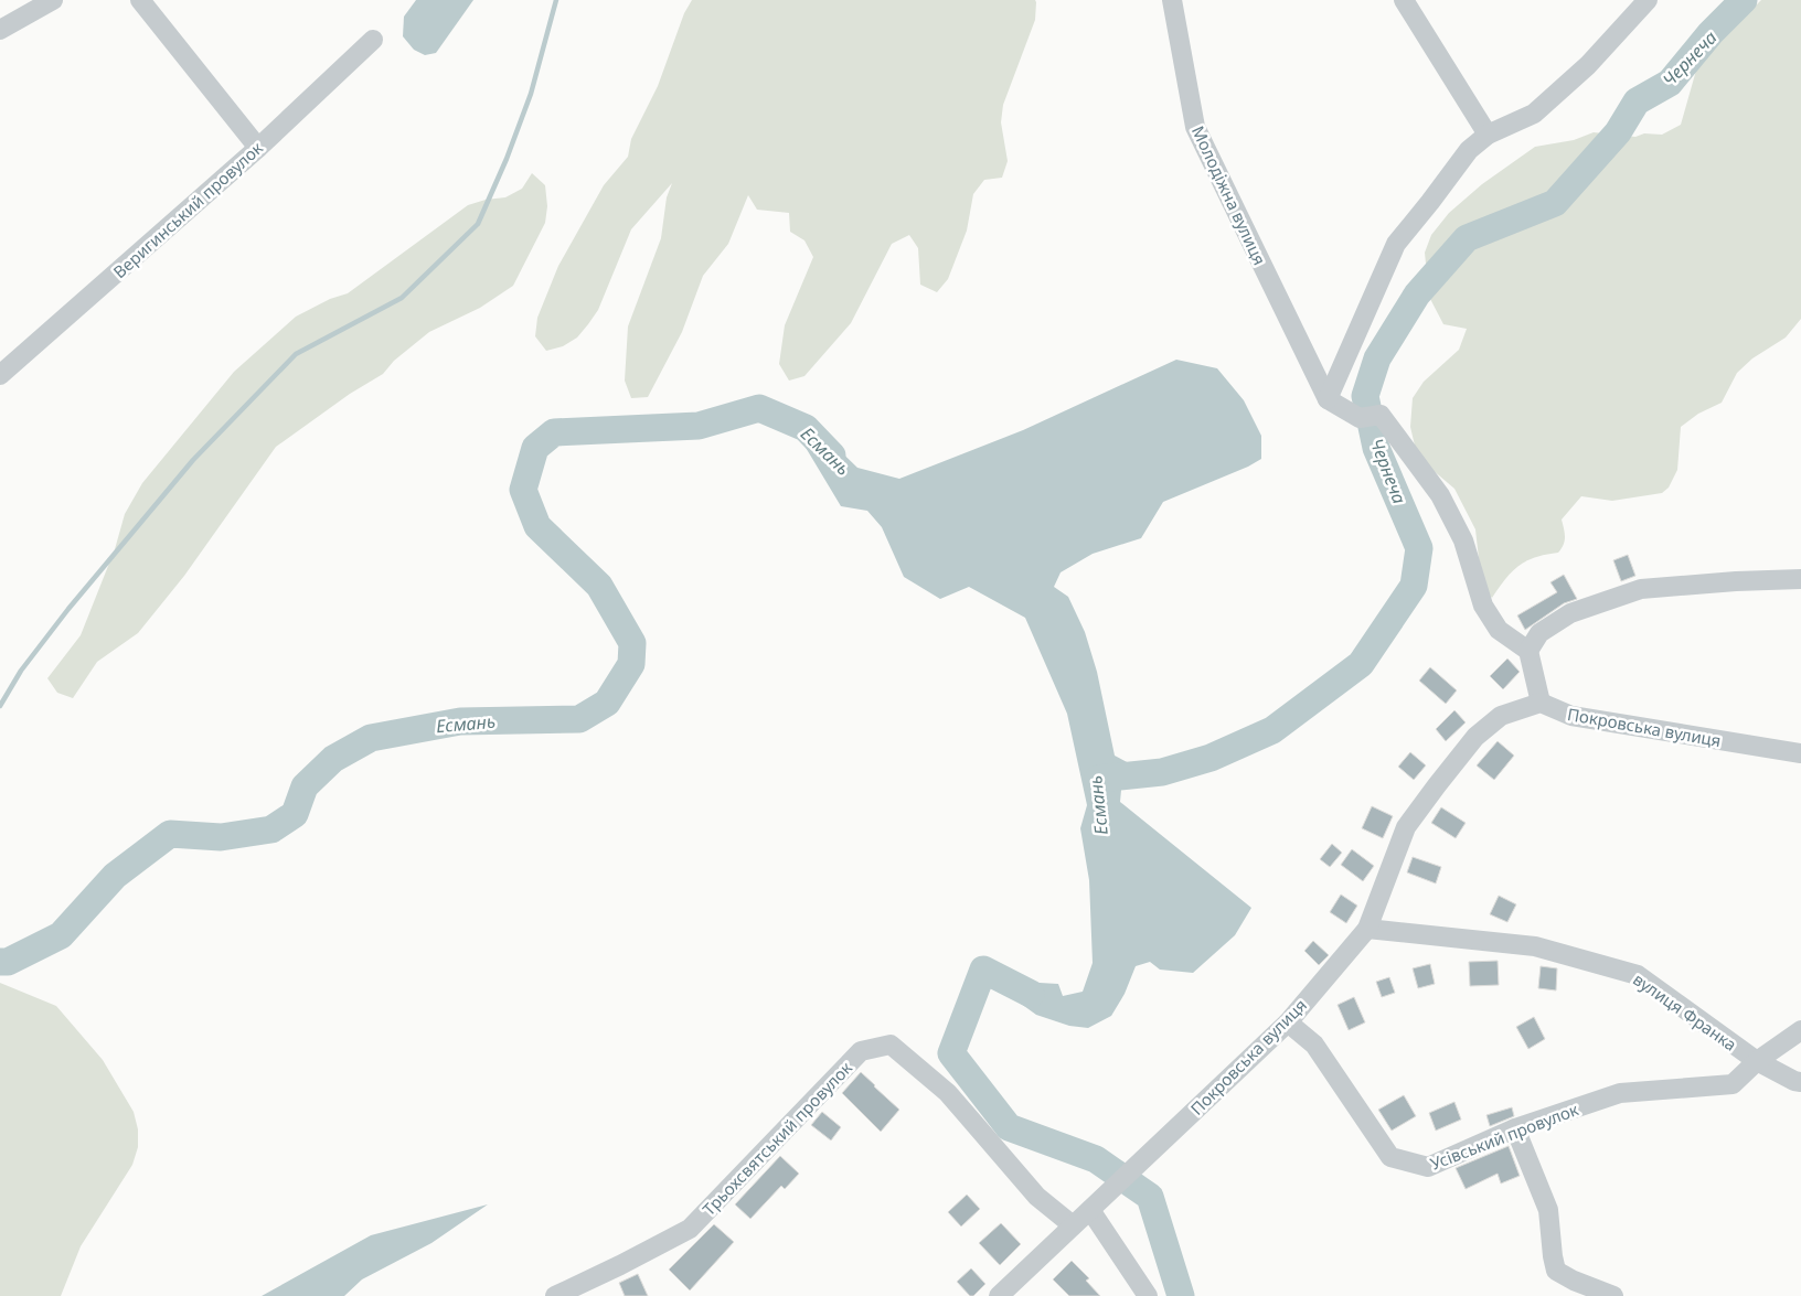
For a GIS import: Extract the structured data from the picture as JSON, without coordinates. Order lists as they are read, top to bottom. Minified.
{"streets":{"street":["Молодіжна вулиця","Веригинський провулок","Покровська вулиця","вулиця Франка","Усівський провулок","Трьохсвятський провулок"]},"crossings":[["Покровська вулиця","вулиця Франка"],["Покровська вулиця","Усівський провулок"],["Покровська вулиця","Трьохсвятський провулок"],["вулиця Франка","Усівський провулок"]],"water":["Чернеча","Есмань"]}
